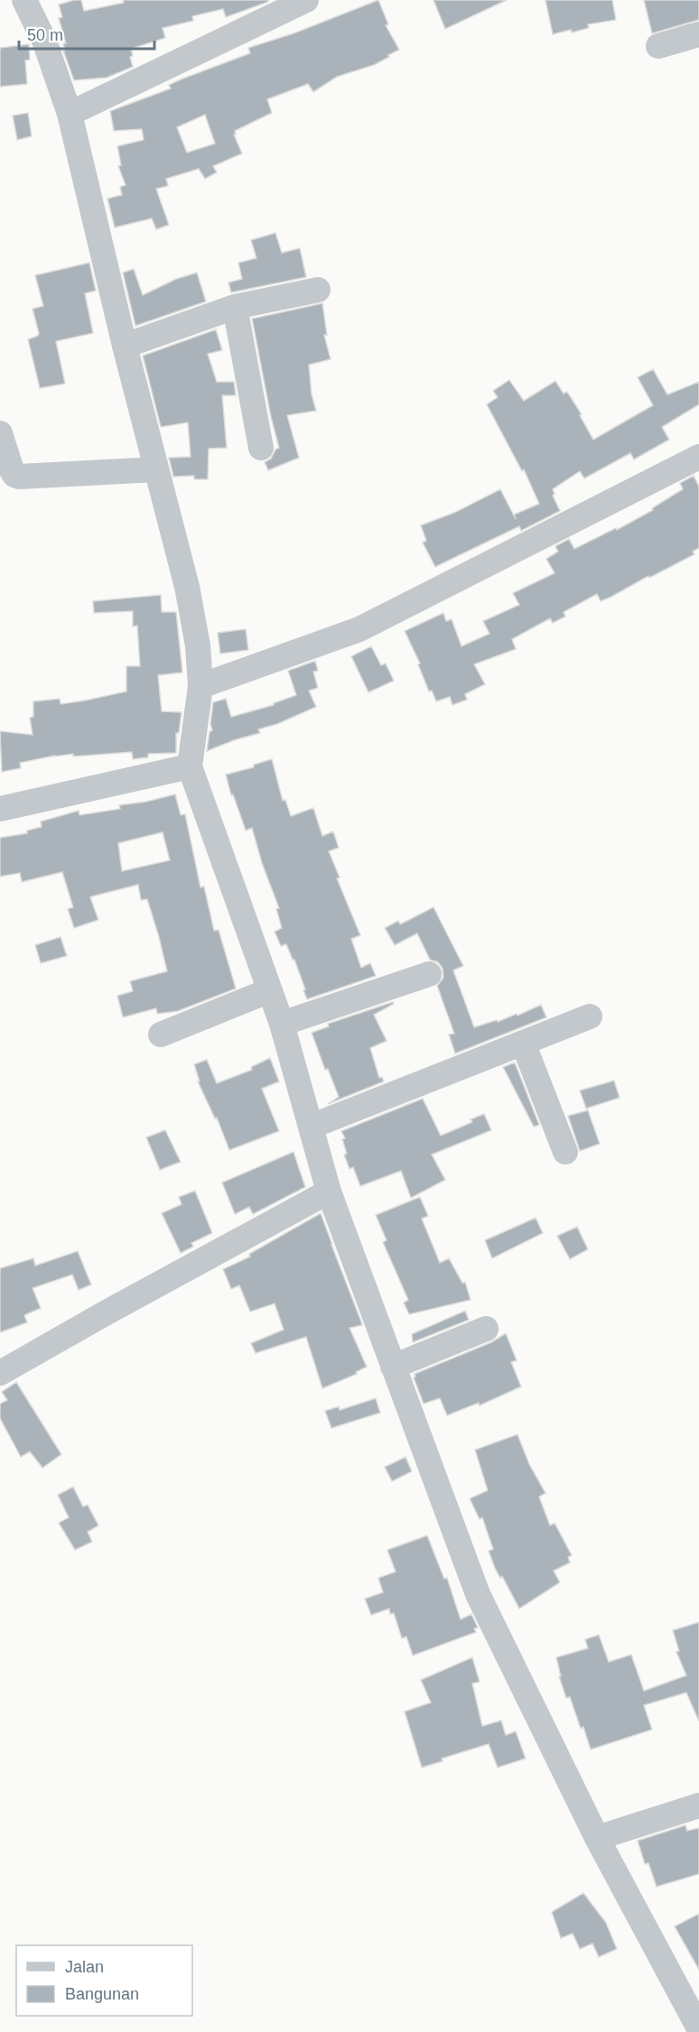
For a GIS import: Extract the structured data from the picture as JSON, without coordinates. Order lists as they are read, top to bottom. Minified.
{"legend":["Jalan","Bangunan"],"scale_bar":"50 m"}
